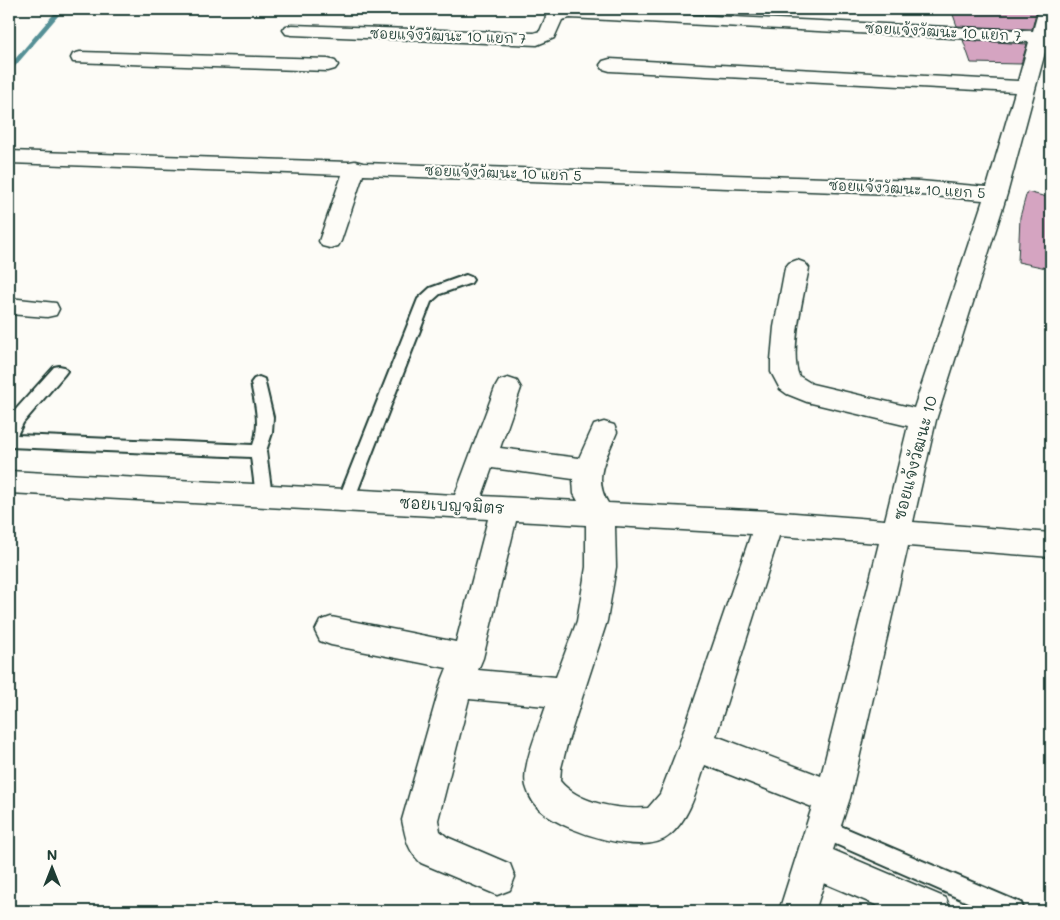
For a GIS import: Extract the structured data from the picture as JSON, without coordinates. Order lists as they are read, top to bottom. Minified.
{"streets":{"street":["ซอยแจ้งวัฒนะ 10 แยก 7","ซอยแจ้งวัฒนะ 10 แยก 5","ซอยแจ้งวัฒนะ 10","ซอยเบญจมิตร"]},"crossings":[["ซอยแจ้งวัฒนะ 10 แยก 7","ซอยแจ้งวัฒนะ 10"],["ซอยแจ้งวัฒนะ 10 แยก 5","ซอยแจ้งวัฒนะ 10"],["ซอยแจ้งวัฒนะ 10","ซอยเบญจมิตร"]],"north":"top"}
